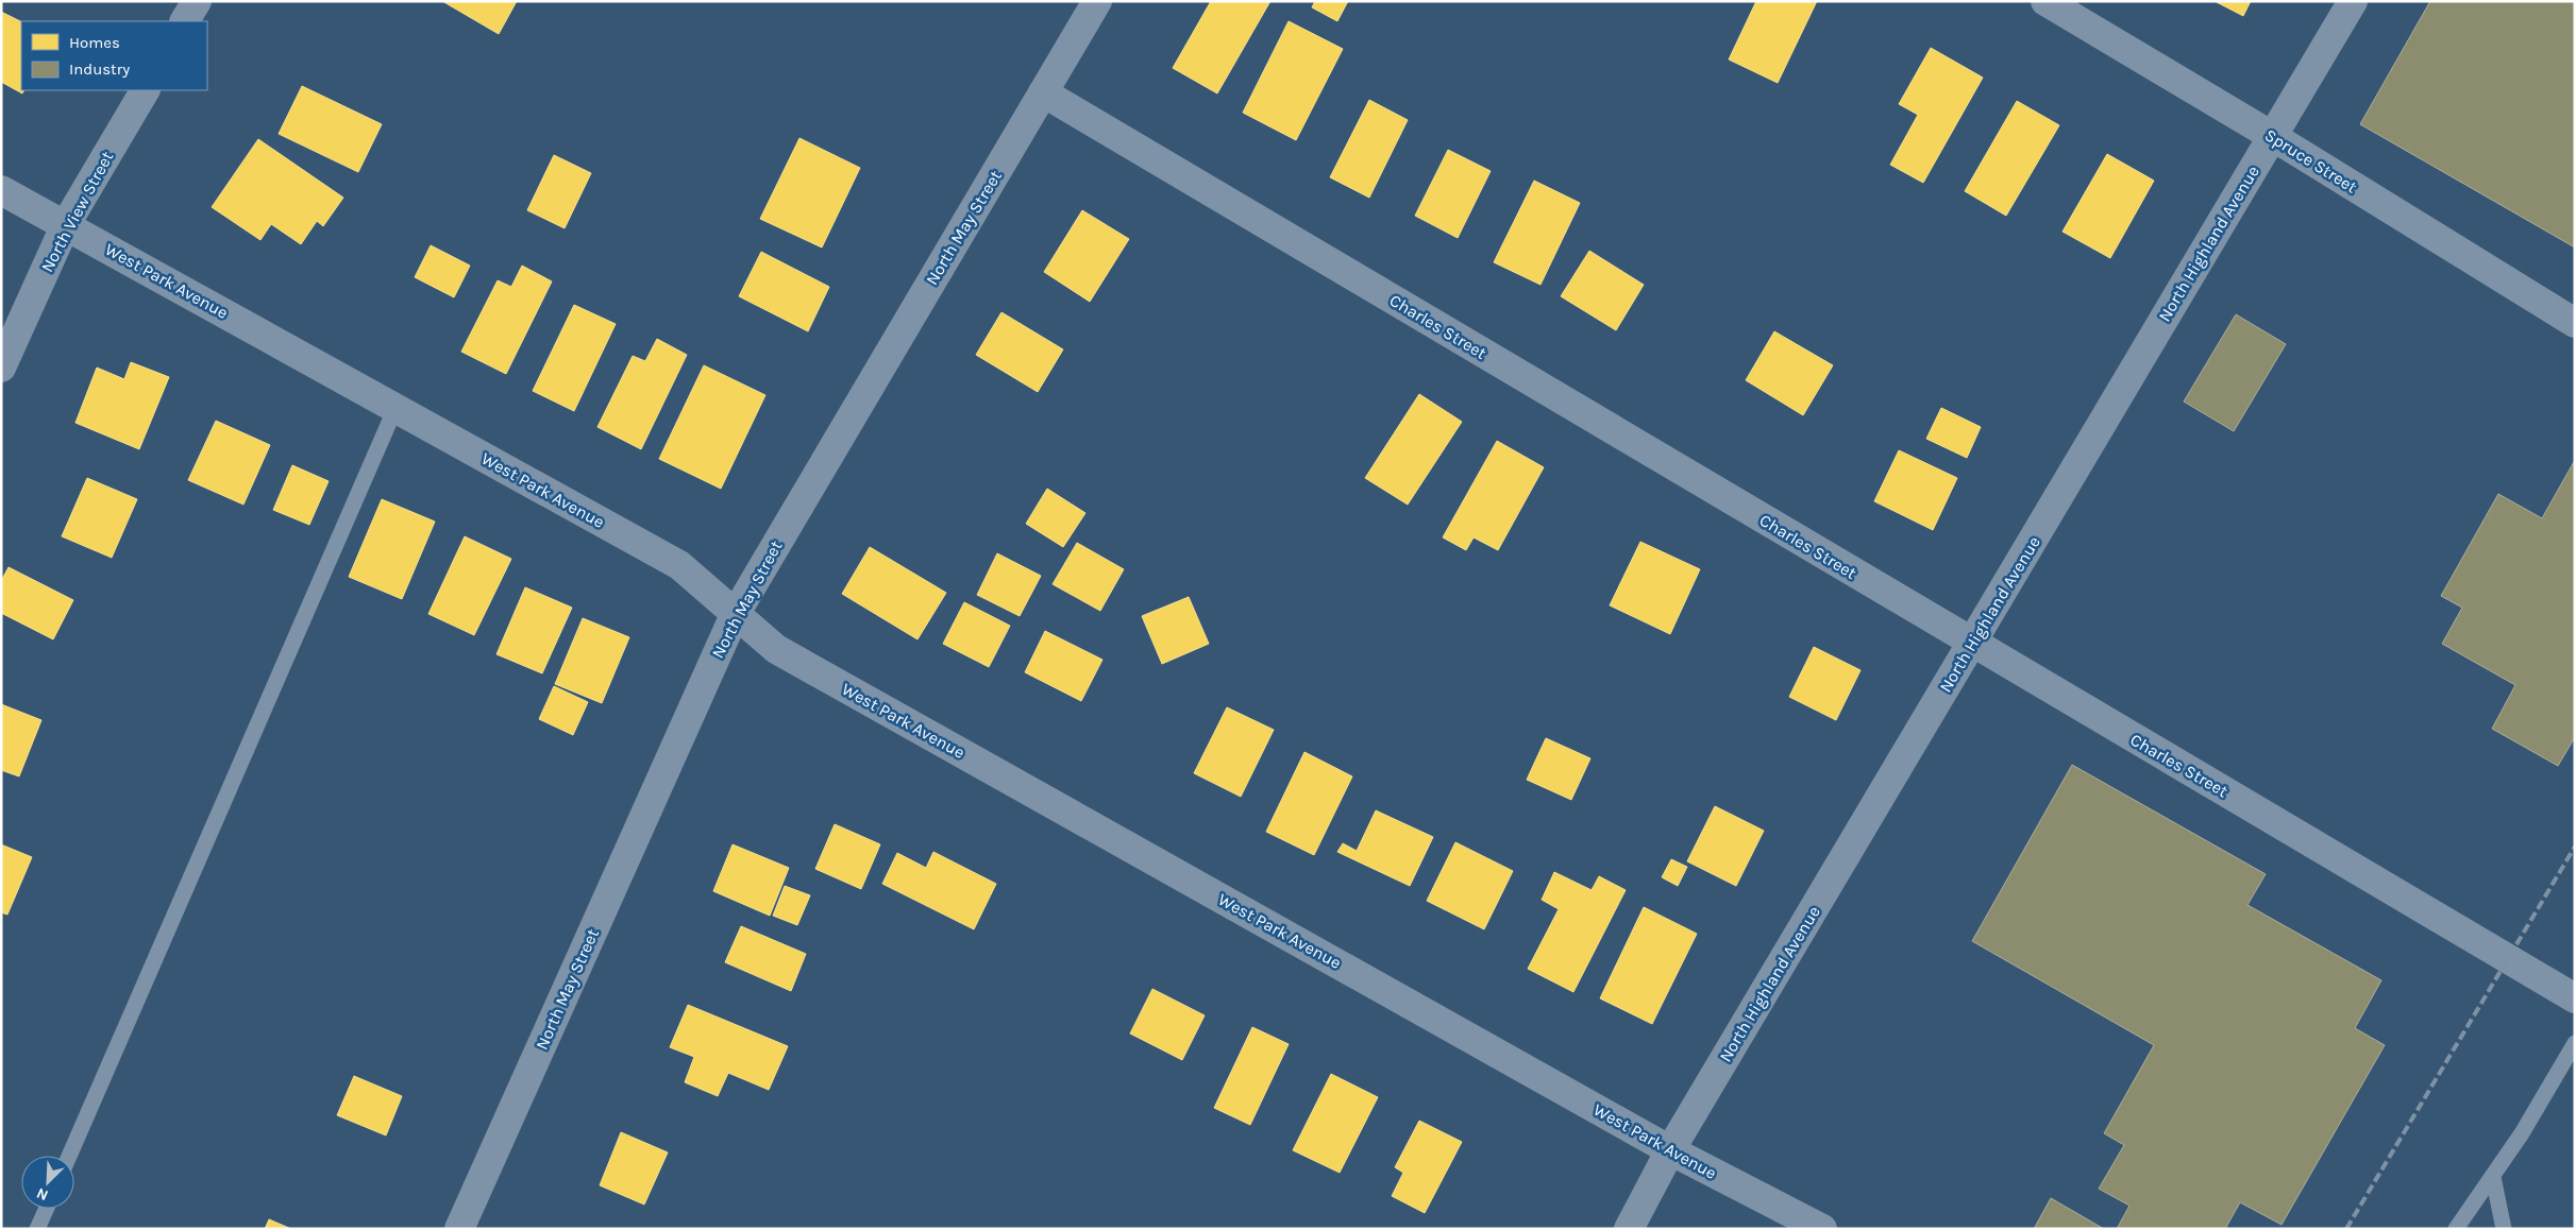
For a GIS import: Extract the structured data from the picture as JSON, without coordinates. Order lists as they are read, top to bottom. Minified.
{"streets":{"street":["Spruce Street","North View Street","North May Street","North Highland Avenue","West Park Avenue","Charles Street"]},"crossings":[["Spruce Street","North Highland Avenue"],["North View Street","West Park Avenue"],["North May Street","West Park Avenue"],["North May Street","Charles Street"],["North Highland Avenue","West Park Avenue"],["North Highland Avenue","Charles Street"]],"legend":["Homes","Industry"],"north":"bottom left"}
